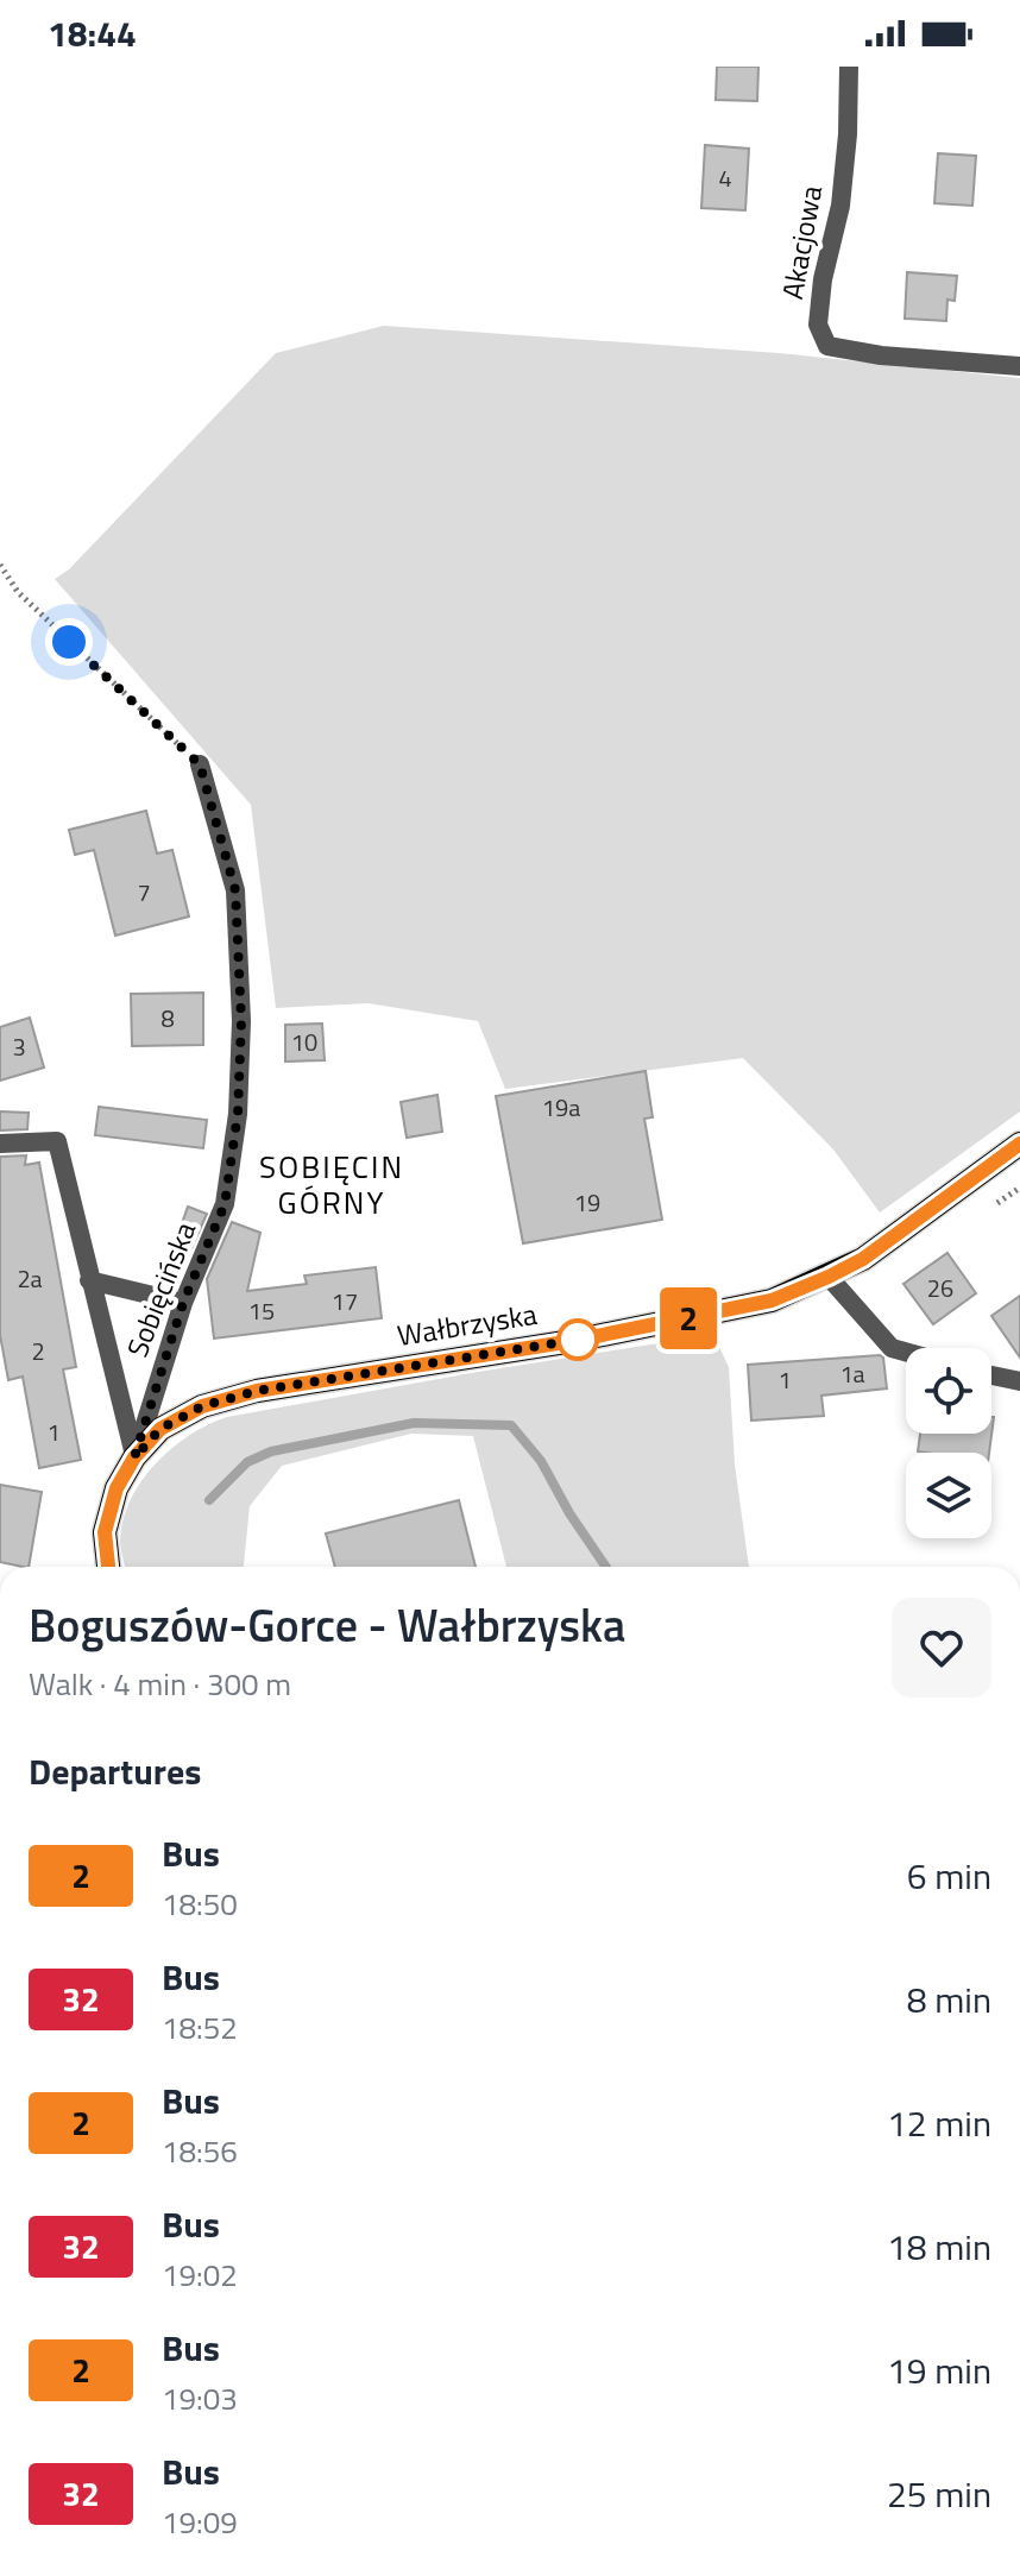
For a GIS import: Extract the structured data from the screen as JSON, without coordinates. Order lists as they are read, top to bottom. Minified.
{"streets":{"main road":["Wałbrzyska"],"street":["Akacjowa","Sobięcińska"]},"crossings":[["Sobięcińska","Wałbrzyska"]],"districts":["SOBIĘCIN GÓRNY"],"lines":["bus line 2"],"house_numbers":["4","7","8","10","3","19a","19","2a","26","17","15","2","1a","1","1"],"page":{"status":"18:44","on_map":"2","heading":[["Boguszów-Gorce - Wałbrzyska","Walk · 4 min · 300 m"],"Departures"],"list":[{"mark":"2","name":"Bus","note":"18:50","value":"6 min"},{"mark":"32","name":"Bus","note":"18:52","value":"8 min"},{"mark":"2","name":"Bus","note":"18:56","value":"12 min"},{"mark":"32","name":"Bus","note":"19:02","value":"18 min"},{"mark":"2","name":"Bus","note":"19:03","value":"19 min"},{"mark":"32","name":"Bus","note":"19:09","value":"25 min"}]}}
